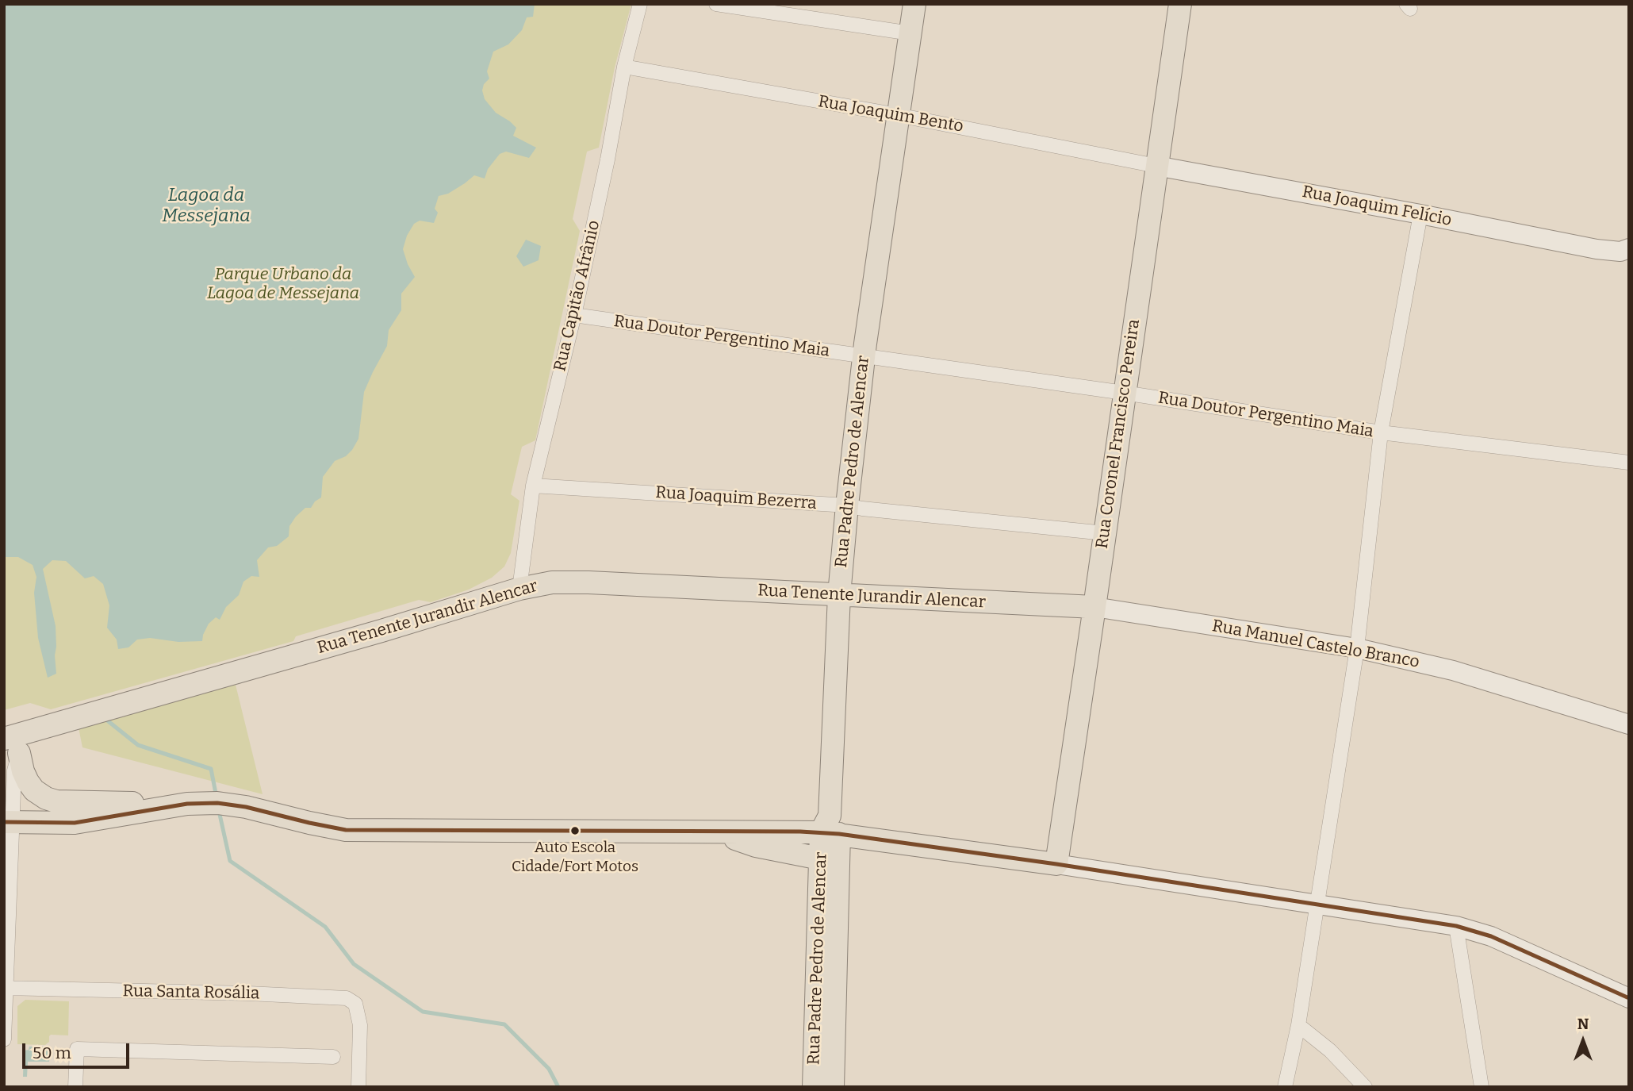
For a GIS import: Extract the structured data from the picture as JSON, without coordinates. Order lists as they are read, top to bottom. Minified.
{"streets":{"main road":["Rua Joaquim Felício","Rua Coronel Francisco Pereira","Rua Padre Pedro de Alencar","Rua Tenente Jurandir Alencar","Rua Manuel Castelo Branco"],"street":["Rua Joaquim Bento","Rua Capitão Afrânio","Rua Doutor Pergentino Maia","Rua Joaquim Bezerra","Rua Santa Rosália"]},"crossings":[["Rua Joaquim Bento","Rua Joaquim Felício"],["Rua Joaquim Bento","Rua Capitão Afrânio"],["Rua Joaquim Bento","Rua Coronel Francisco Pereira"],["Rua Joaquim Bento","Rua Padre Pedro de Alencar"],["Rua Joaquim Felício","Rua Coronel Francisco Pereira"],["Rua Capitão Afrânio","Rua Doutor Pergentino Maia"],["Rua Capitão Afrânio","Rua Joaquim Bezerra"],["Rua Capitão Afrânio","Rua Tenente Jurandir Alencar"],["Rua Doutor Pergentino Maia","Rua Coronel Francisco Pereira"],["Rua Doutor Pergentino Maia","Rua Padre Pedro de Alencar"],["Rua Coronel Francisco Pereira","Rua Joaquim Bezerra"],["Rua Coronel Francisco Pereira","Rua Tenente Jurandir Alencar"],["Rua Coronel Francisco Pereira","Rua Manuel Castelo Branco"],["Rua Padre Pedro de Alencar","Rua Joaquim Bezerra"],["Rua Padre Pedro de Alencar","Rua Tenente Jurandir Alencar"],["Rua Tenente Jurandir Alencar","Rua Manuel Castelo Branco"]],"water":["Lagoa da Messejana"],"parks":["Parque Urbano da Lagoa de Messejana"],"places":["Auto Escola Cidade/Fort Motos"],"scale_bar":"50 m","north":"top"}
